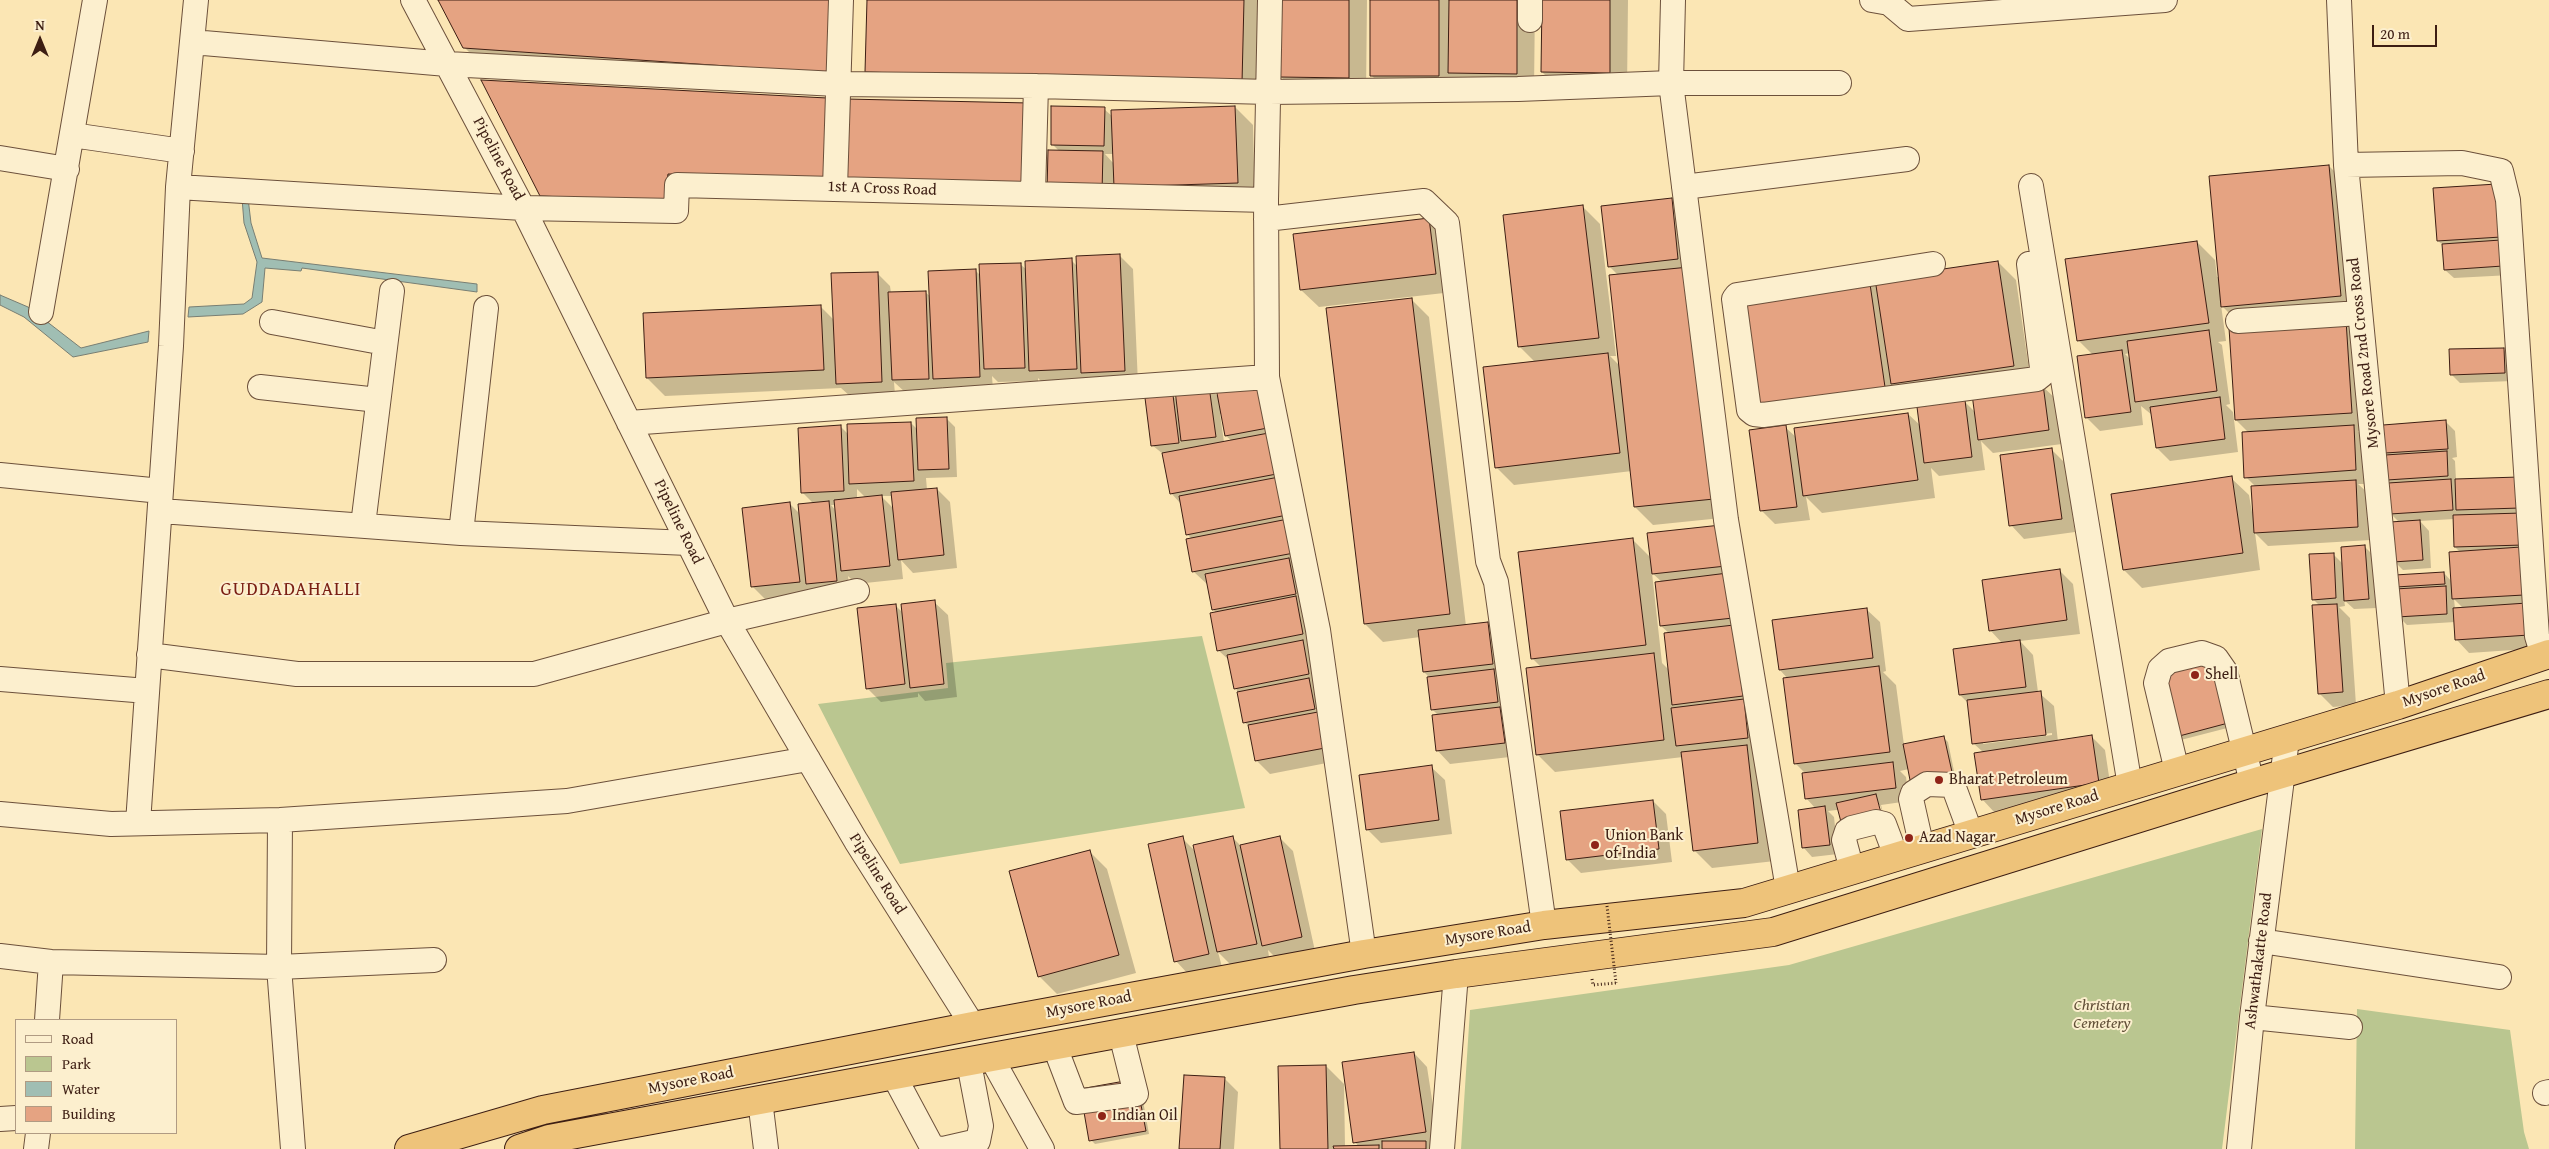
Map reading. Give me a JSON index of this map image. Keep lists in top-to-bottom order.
{
  "streets": {
    "highway": ["Mysore Road"],
    "street": [
      "Pipeline Road",
      "1st A Cross Road",
      "Mysore Road 2nd Cross Road",
      "Ashwathakatte Road"
    ]
  },
  "crossings": [
    ["Pipeline Road", "1st A Cross Road"],
    ["Pipeline Road", "Mysore Road"],
    ["1st A Cross Road", "Mysore Road"],
    ["Mysore Road 2nd Cross Road", "Mysore Road"],
    ["Mysore Road", "Ashwathakatte Road"]
  ],
  "districts": ["GUDDADAHALLI"],
  "parks": ["Christian Cemetery"],
  "places": [
    "Shell",
    "Bharat Petroleum",
    "Azad Nagar",
    "Union Bank of India",
    "Indian Oil"
  ],
  "legend": [
    "Road",
    "Park",
    "Water",
    "Building"
  ],
  "scale_bar": "20 m",
  "north": "top"
}
